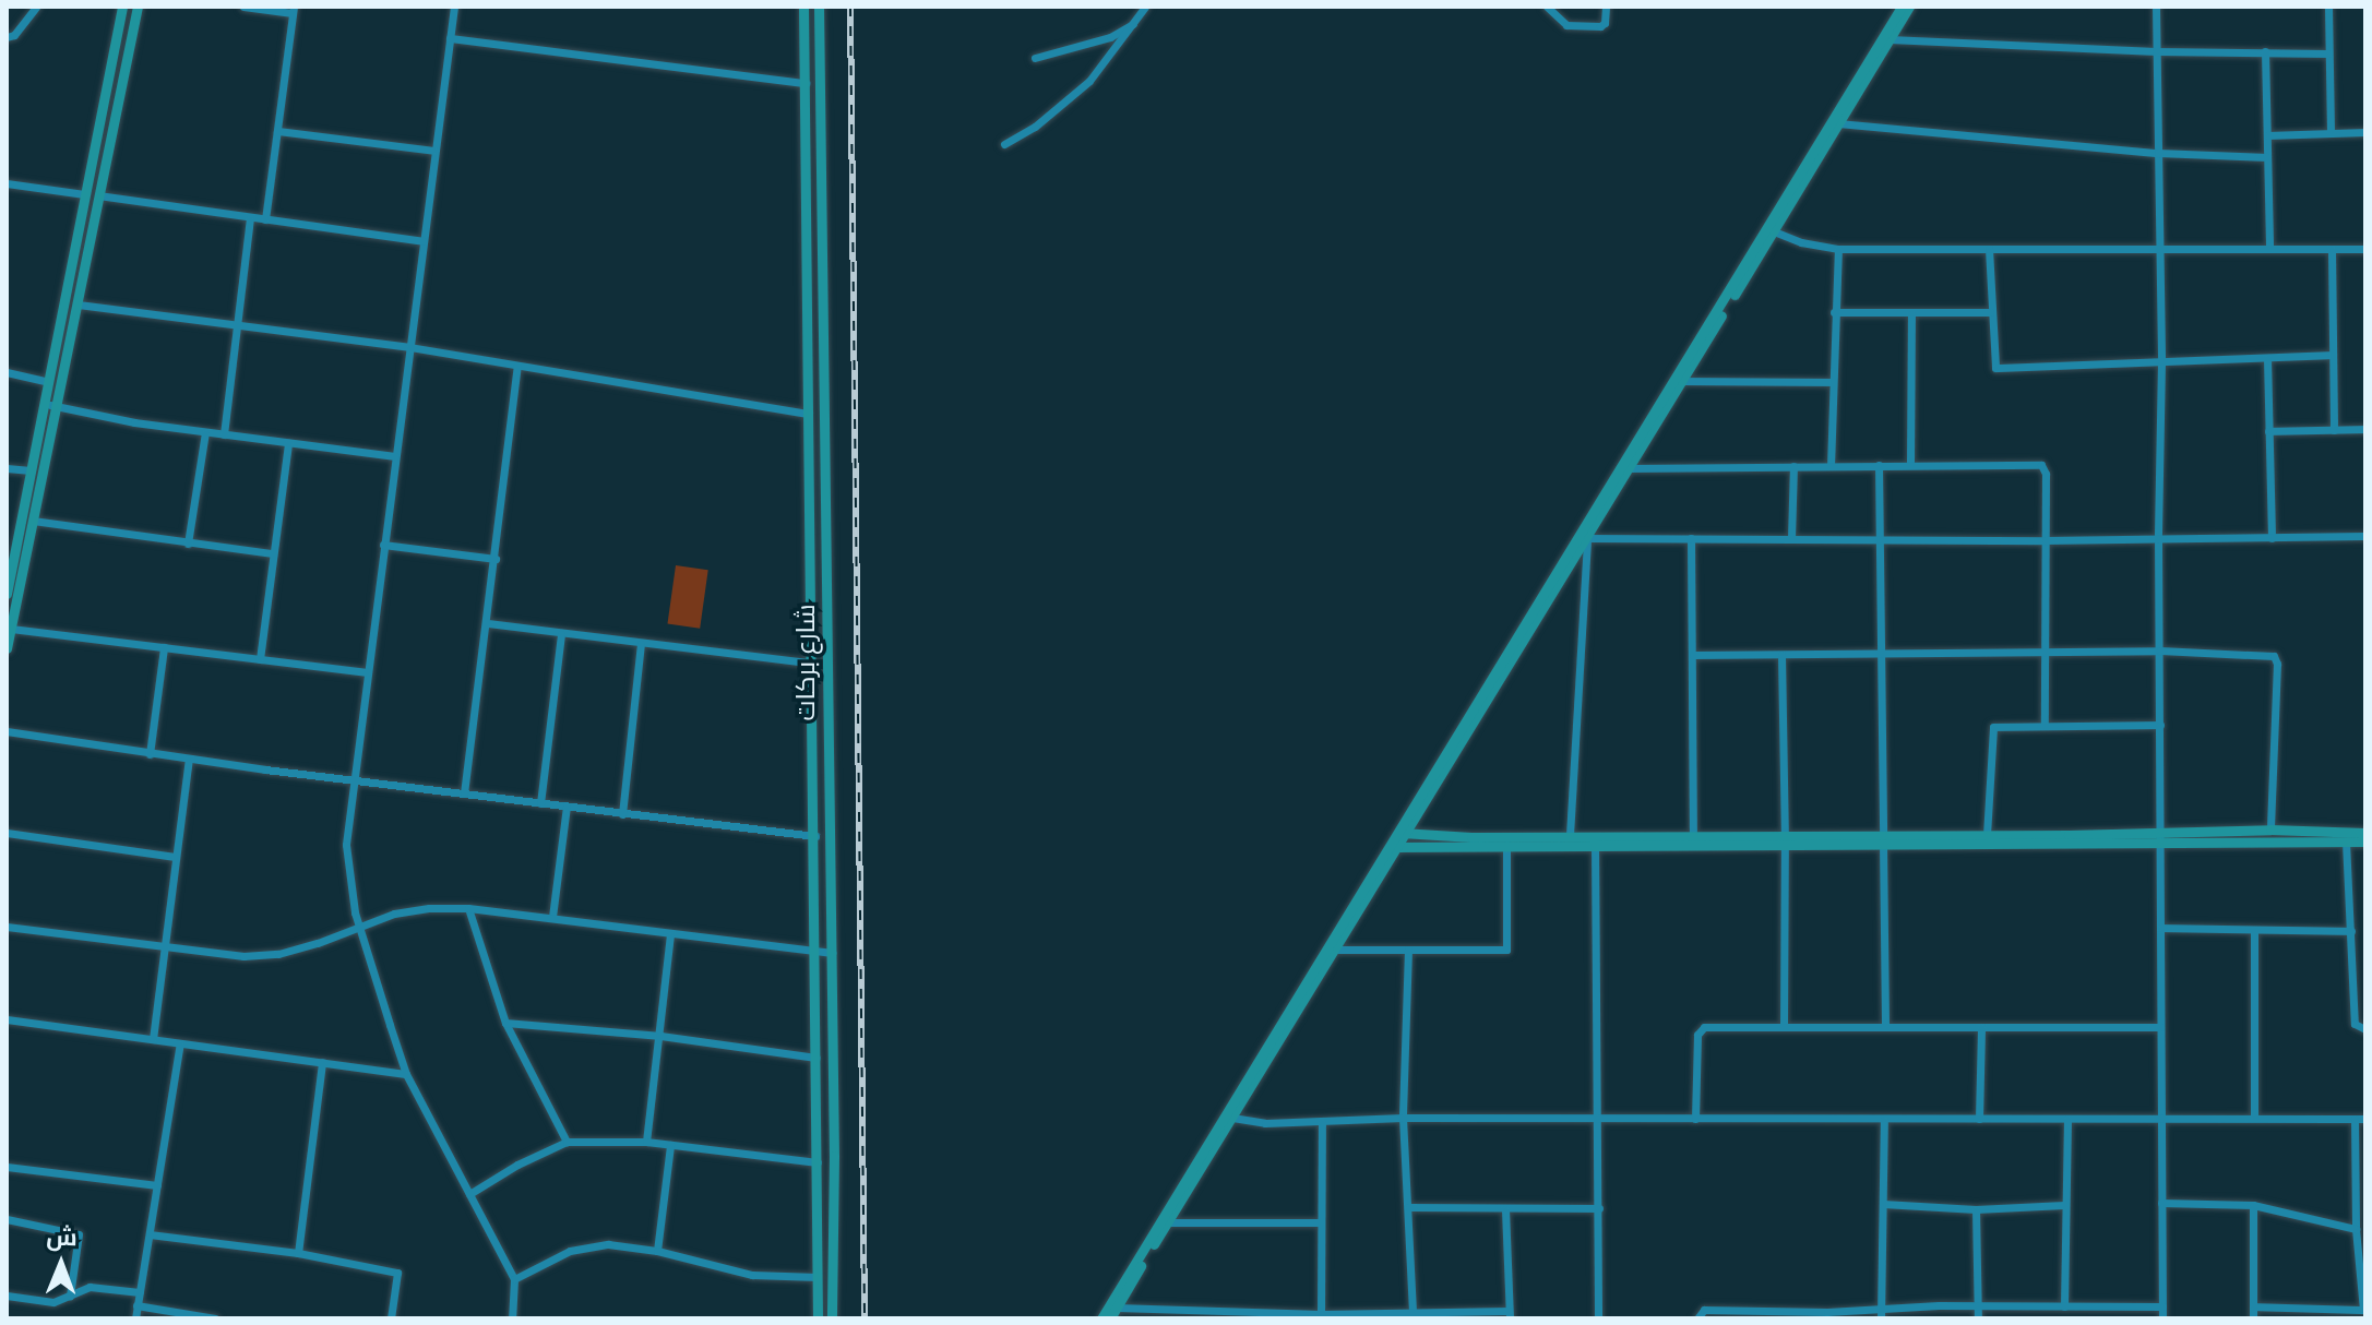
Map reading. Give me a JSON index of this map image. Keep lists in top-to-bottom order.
{
  "streets": {
    "street": ["شارع بركات"]
  },
  "north": "top"
}
